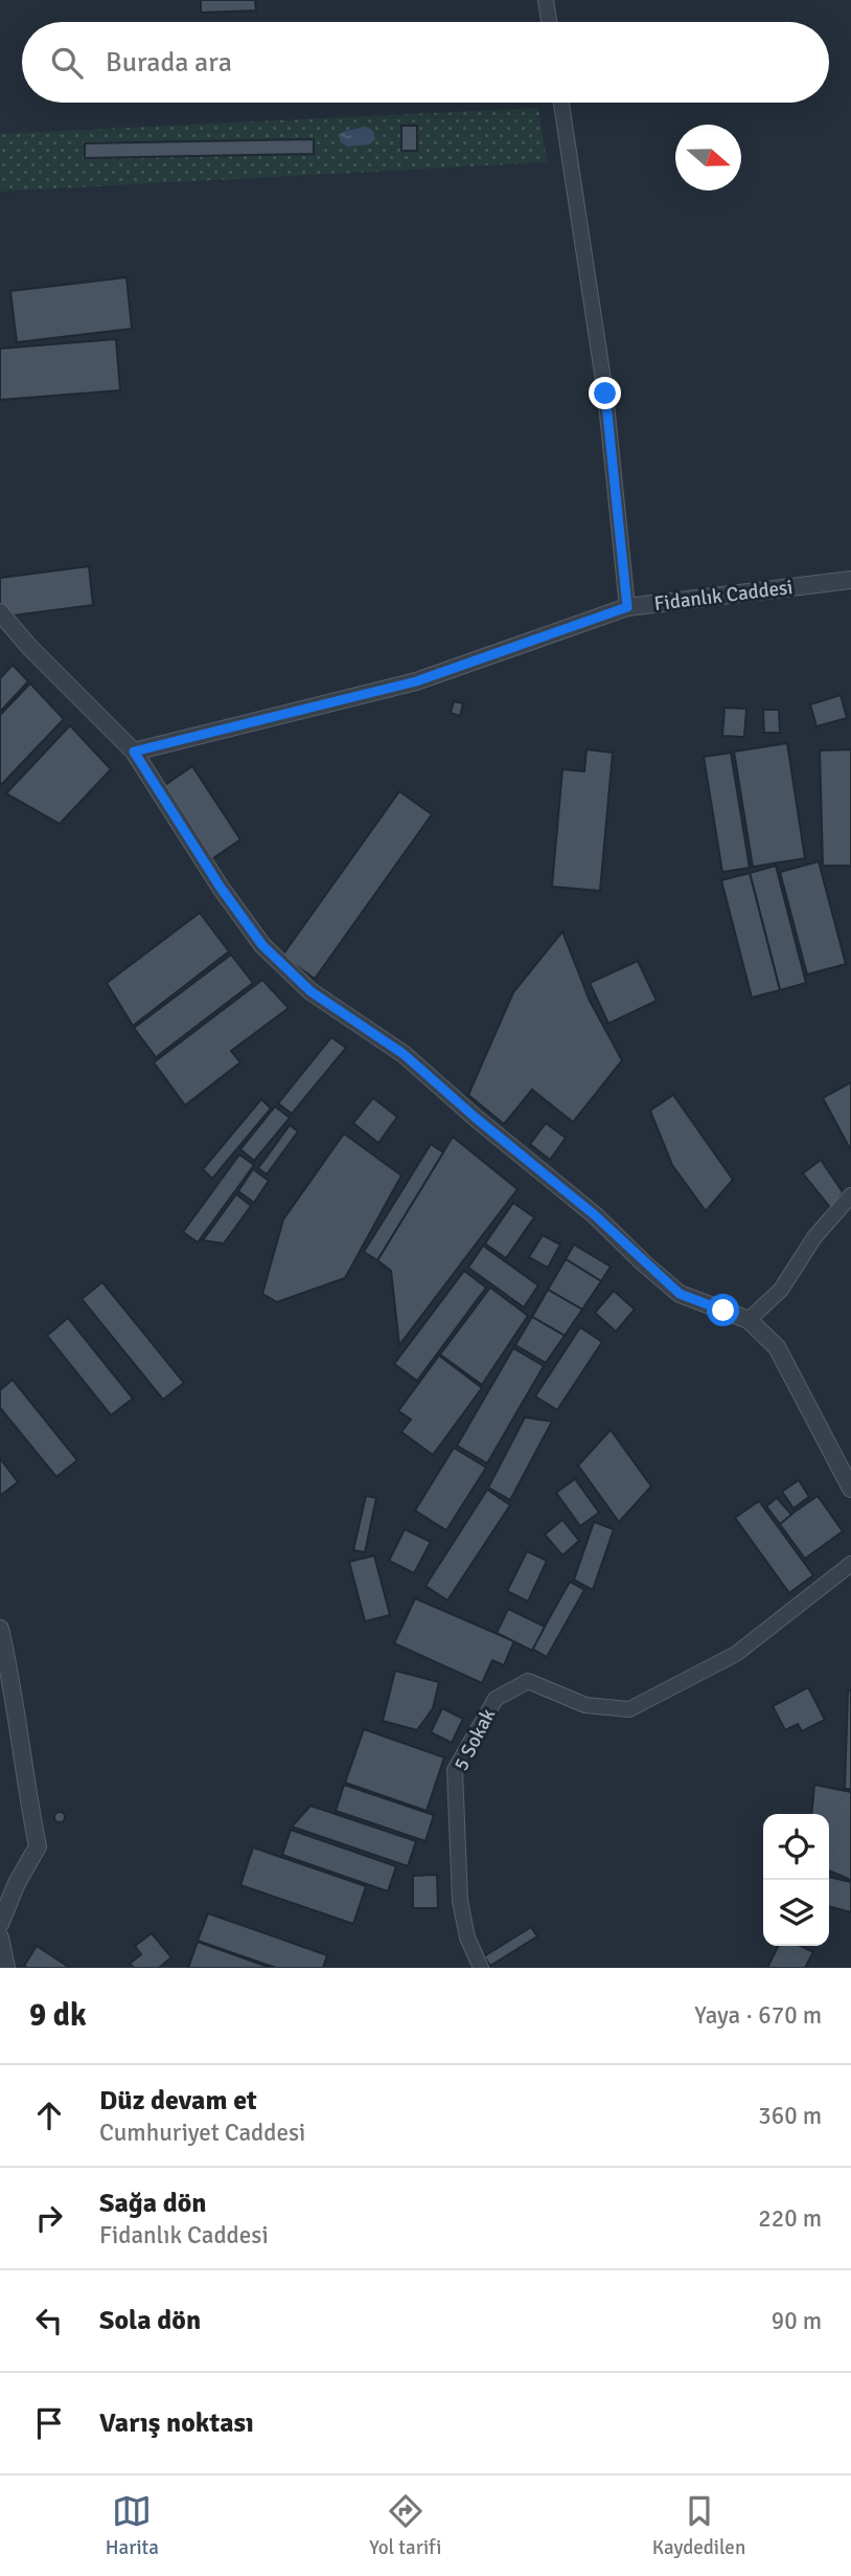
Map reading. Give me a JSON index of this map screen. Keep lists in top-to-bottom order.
{
  "streets": {
    "street": ["Fidanlık Caddesi", "5 Sokak"]
  },
  "north": "right",
  "page": {
    "search": "Burada ara",
    "heading": ["9 dk", "Yaya · 670 m"],
    "list": [
      ["Düz devam et", "Cumhuriyet Caddesi", "360 m"],
      ["Sağa dön", "Fidanlık Caddesi", "220 m"],
      ["Sola dön", "90 m"],
      "Varış noktası"
    ],
    "nav": ["Harita", "Yol tarifi", "Kaydedilen"]
  }
}
